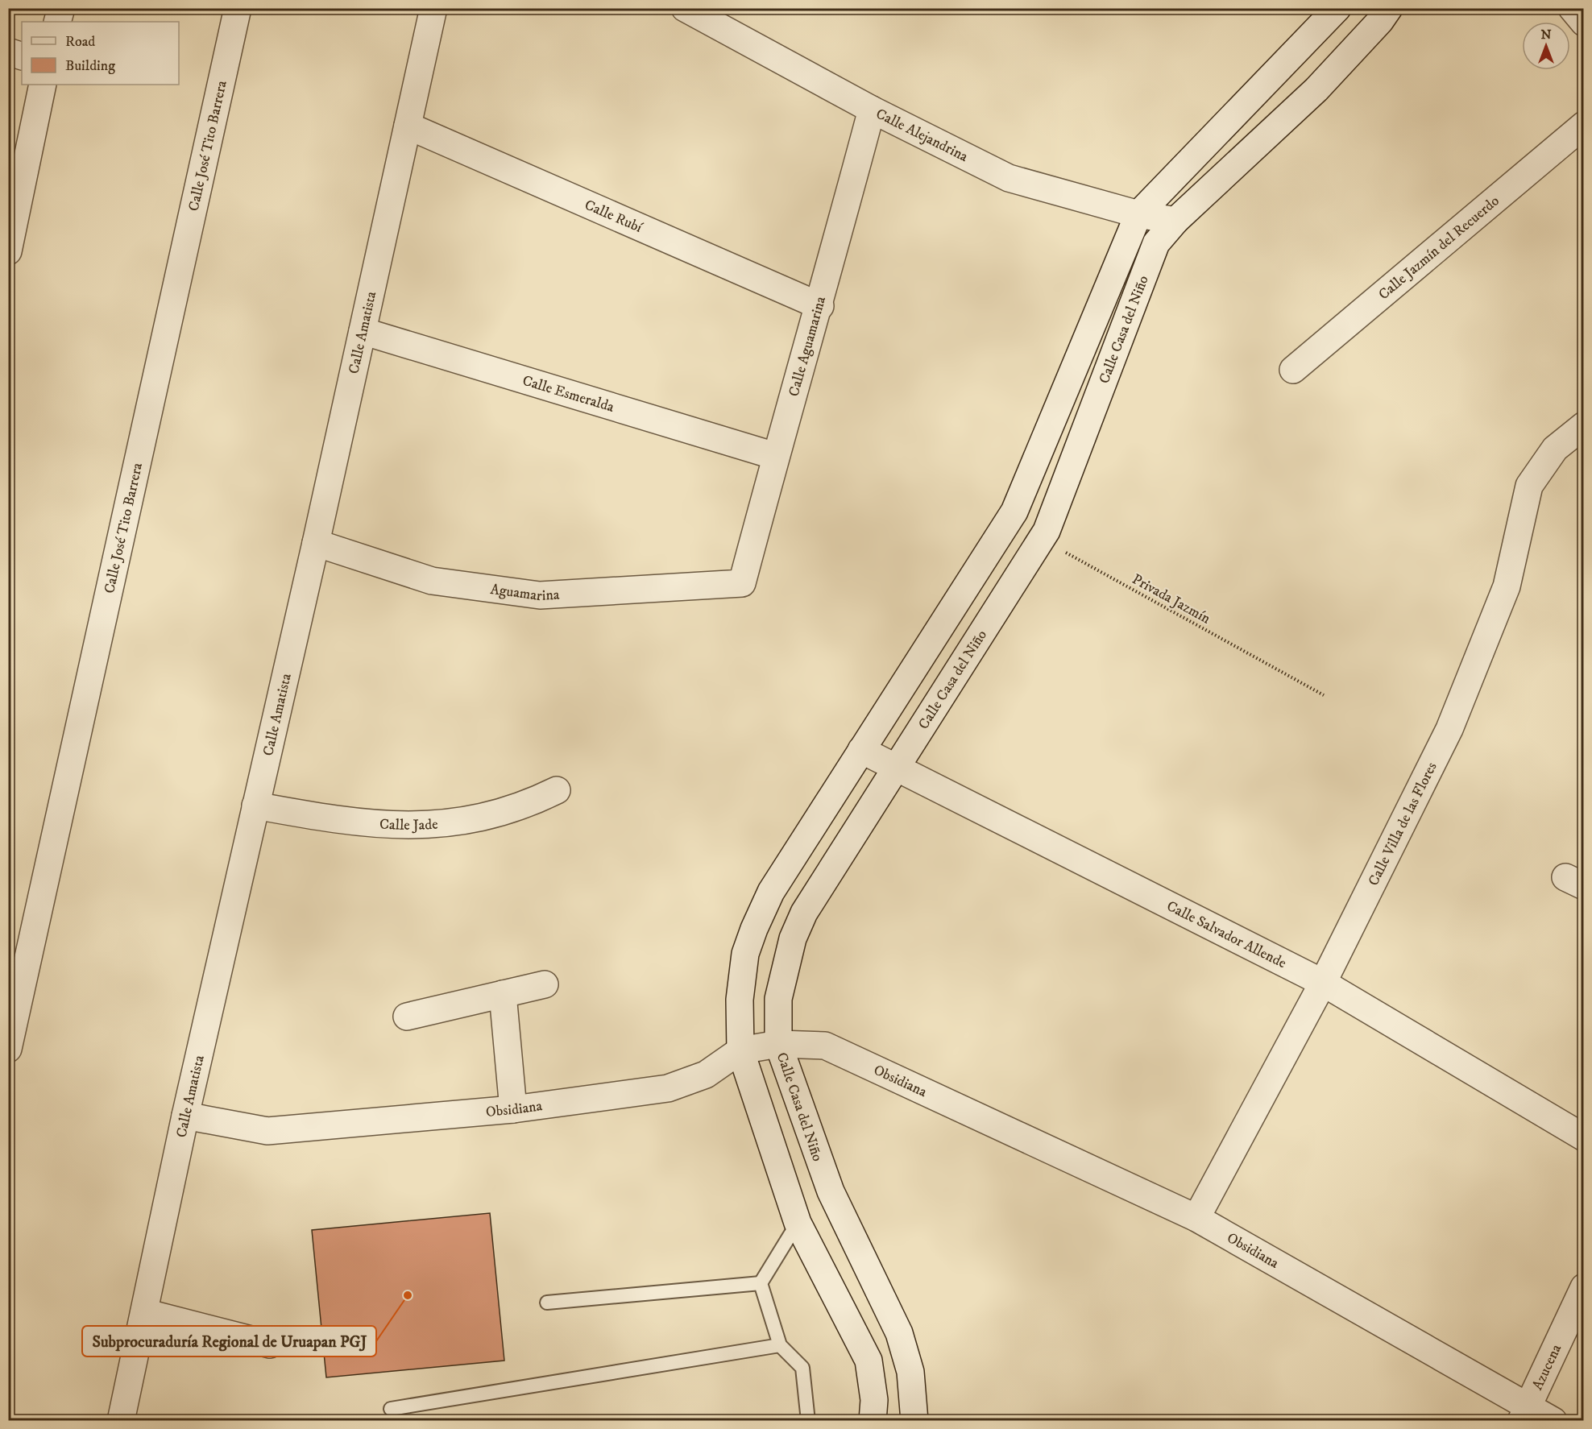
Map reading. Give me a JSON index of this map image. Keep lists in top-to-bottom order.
{
  "streets": {
    "street": [
      "Calle Alejandrina",
      "Calle José Tito Barrera",
      "Calle Rubí",
      "Calle Jazmín del Recuerdo",
      "Calle Casa del Niño",
      "Calle Amatista",
      "Calle Aguamarina",
      "Calle Esmeralda",
      "Aguamarina",
      "Calle Jade",
      "Calle Villa de las Flores",
      "Calle Salvador Allende",
      "Obsidiana",
      "Azucena"
    ],
    "path": ["Privada Jazmín"]
  },
  "crossings": [
    ["Calle Alejandrina", "Calle Casa del Niño"],
    ["Calle Alejandrina", "Calle Aguamarina"],
    ["Calle Rubí", "Calle Amatista"],
    ["Calle Rubí", "Calle Aguamarina"],
    ["Calle Casa del Niño", "Privada Jazmín"],
    ["Calle Casa del Niño", "Calle Salvador Allende"],
    ["Calle Casa del Niño", "Obsidiana"],
    ["Calle Amatista", "Calle Esmeralda"],
    ["Calle Amatista", "Aguamarina"],
    ["Calle Amatista", "Calle Jade"],
    ["Calle Amatista", "Obsidiana"],
    ["Calle Aguamarina", "Calle Esmeralda"],
    ["Calle Aguamarina", "Aguamarina"],
    ["Calle Villa de las Flores", "Calle Salvador Allende"],
    ["Calle Villa de las Flores", "Obsidiana"],
    ["Obsidiana", "Azucena"]
  ],
  "places": ["Subprocuraduría Regional de Uruapan PGJ"],
  "legend": ["Road", "Building"],
  "north": "top"
}
